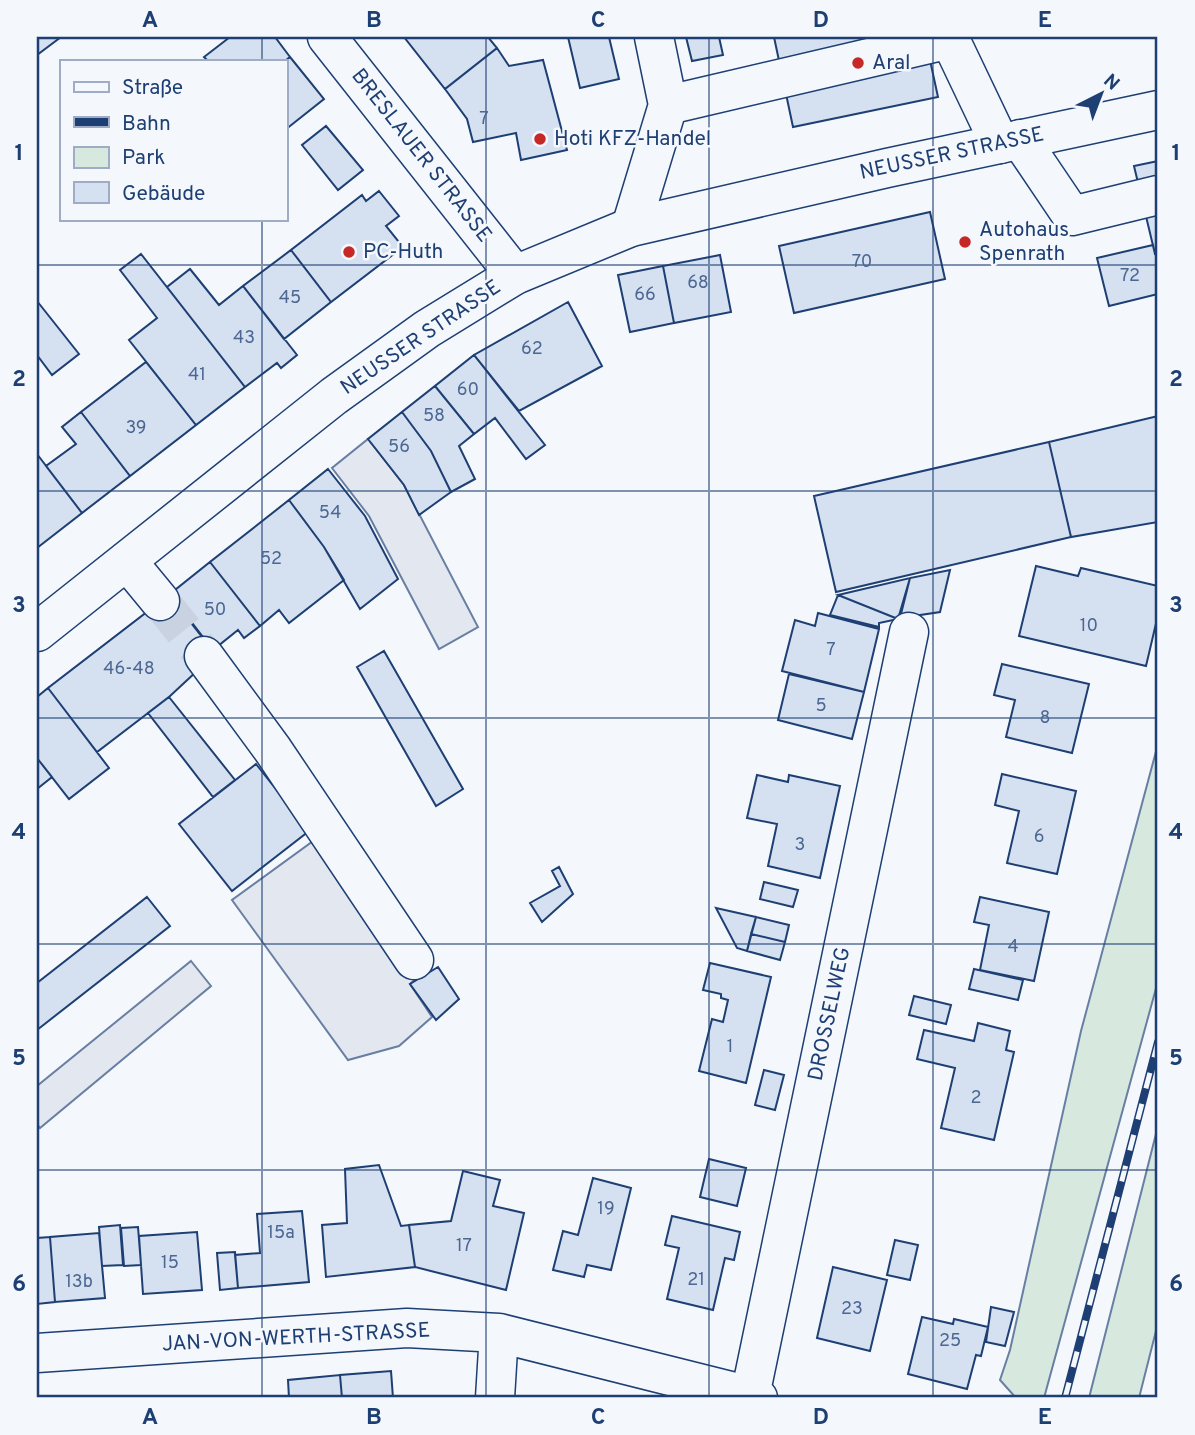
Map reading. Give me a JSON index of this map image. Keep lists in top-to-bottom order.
{
  "streets": {
    "street": [
      "NEUSSER STRASSE",
      "BRESLAUER STRASSE",
      "DROSSELWEG",
      "JAN-VON-WERTH-STRASSE"
    ]
  },
  "crossings": [
    ["NEUSSER STRASSE", "BRESLAUER STRASSE"],
    ["DROSSELWEG", "JAN-VON-WERTH-STRASSE"]
  ],
  "places": [
    "Aral",
    "Hoti KFZ-Handel",
    "Autohaus Spenrath",
    "PC-Huth"
  ],
  "house_numbers": [
    "7",
    "70",
    "72",
    "68",
    "66",
    "45",
    "43",
    "62",
    "41",
    "60",
    "58",
    "39",
    "56",
    "54",
    "52",
    "50",
    "10",
    "7",
    "46-48",
    "5",
    "8",
    "6",
    "3",
    "4",
    "1",
    "2",
    "19",
    "15a",
    "17",
    "15",
    "21",
    "13b",
    "23",
    "25"
  ],
  "legend": [
    "Straße",
    "Bahn",
    "Park",
    "Gebäude"
  ],
  "north": "top right",
  "grid": {
    "columns": [
      "A",
      "B",
      "C",
      "D",
      "E"
    ],
    "rows": [
      "1",
      "2",
      "3",
      "4",
      "5",
      "6"
    ]
  }
}
